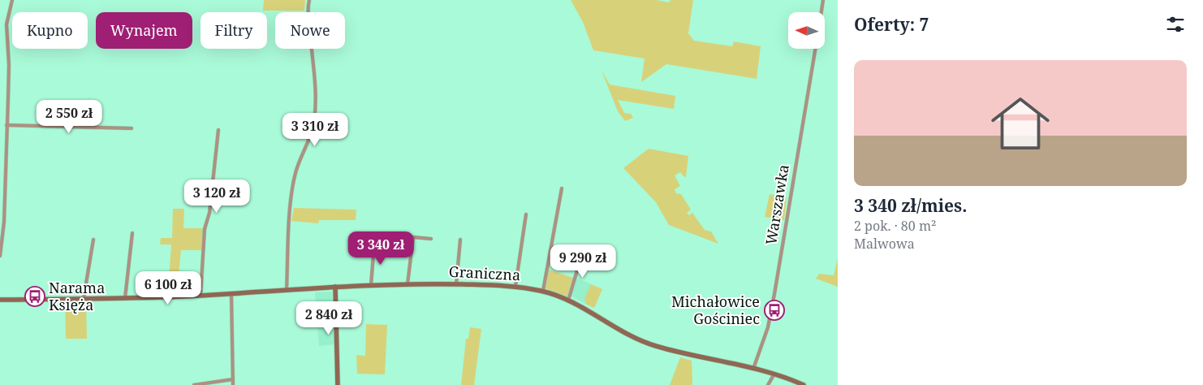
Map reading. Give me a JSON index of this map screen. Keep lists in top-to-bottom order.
{
  "streets": {
    "street": ["Warszawka", "Graniczna"]
  },
  "crossings": [
    ["Warszawka", "Graniczna"]
  ],
  "places": {
    "bus stop": ["Narama Księża", "Michałowice Gościniec"]
  },
  "north": "left",
  "page": {
    "heading": "Oferty: 7",
    "chip": [
      "Kupno",
      "Wynajem",
      "Filtry",
      "Nowe"
    ],
    "list": [
      {
        "name": "3 340 zł/mies.",
        "note": "2 pok. · 80 m² · Malwowa"
      }
    ],
    "price": [
      "2 550 zł",
      "3 310 zł",
      "3 120 zł",
      "3 340 zł",
      "9 290 zł",
      "6 100 zł",
      "2 840 zł"
    ]
  }
}
